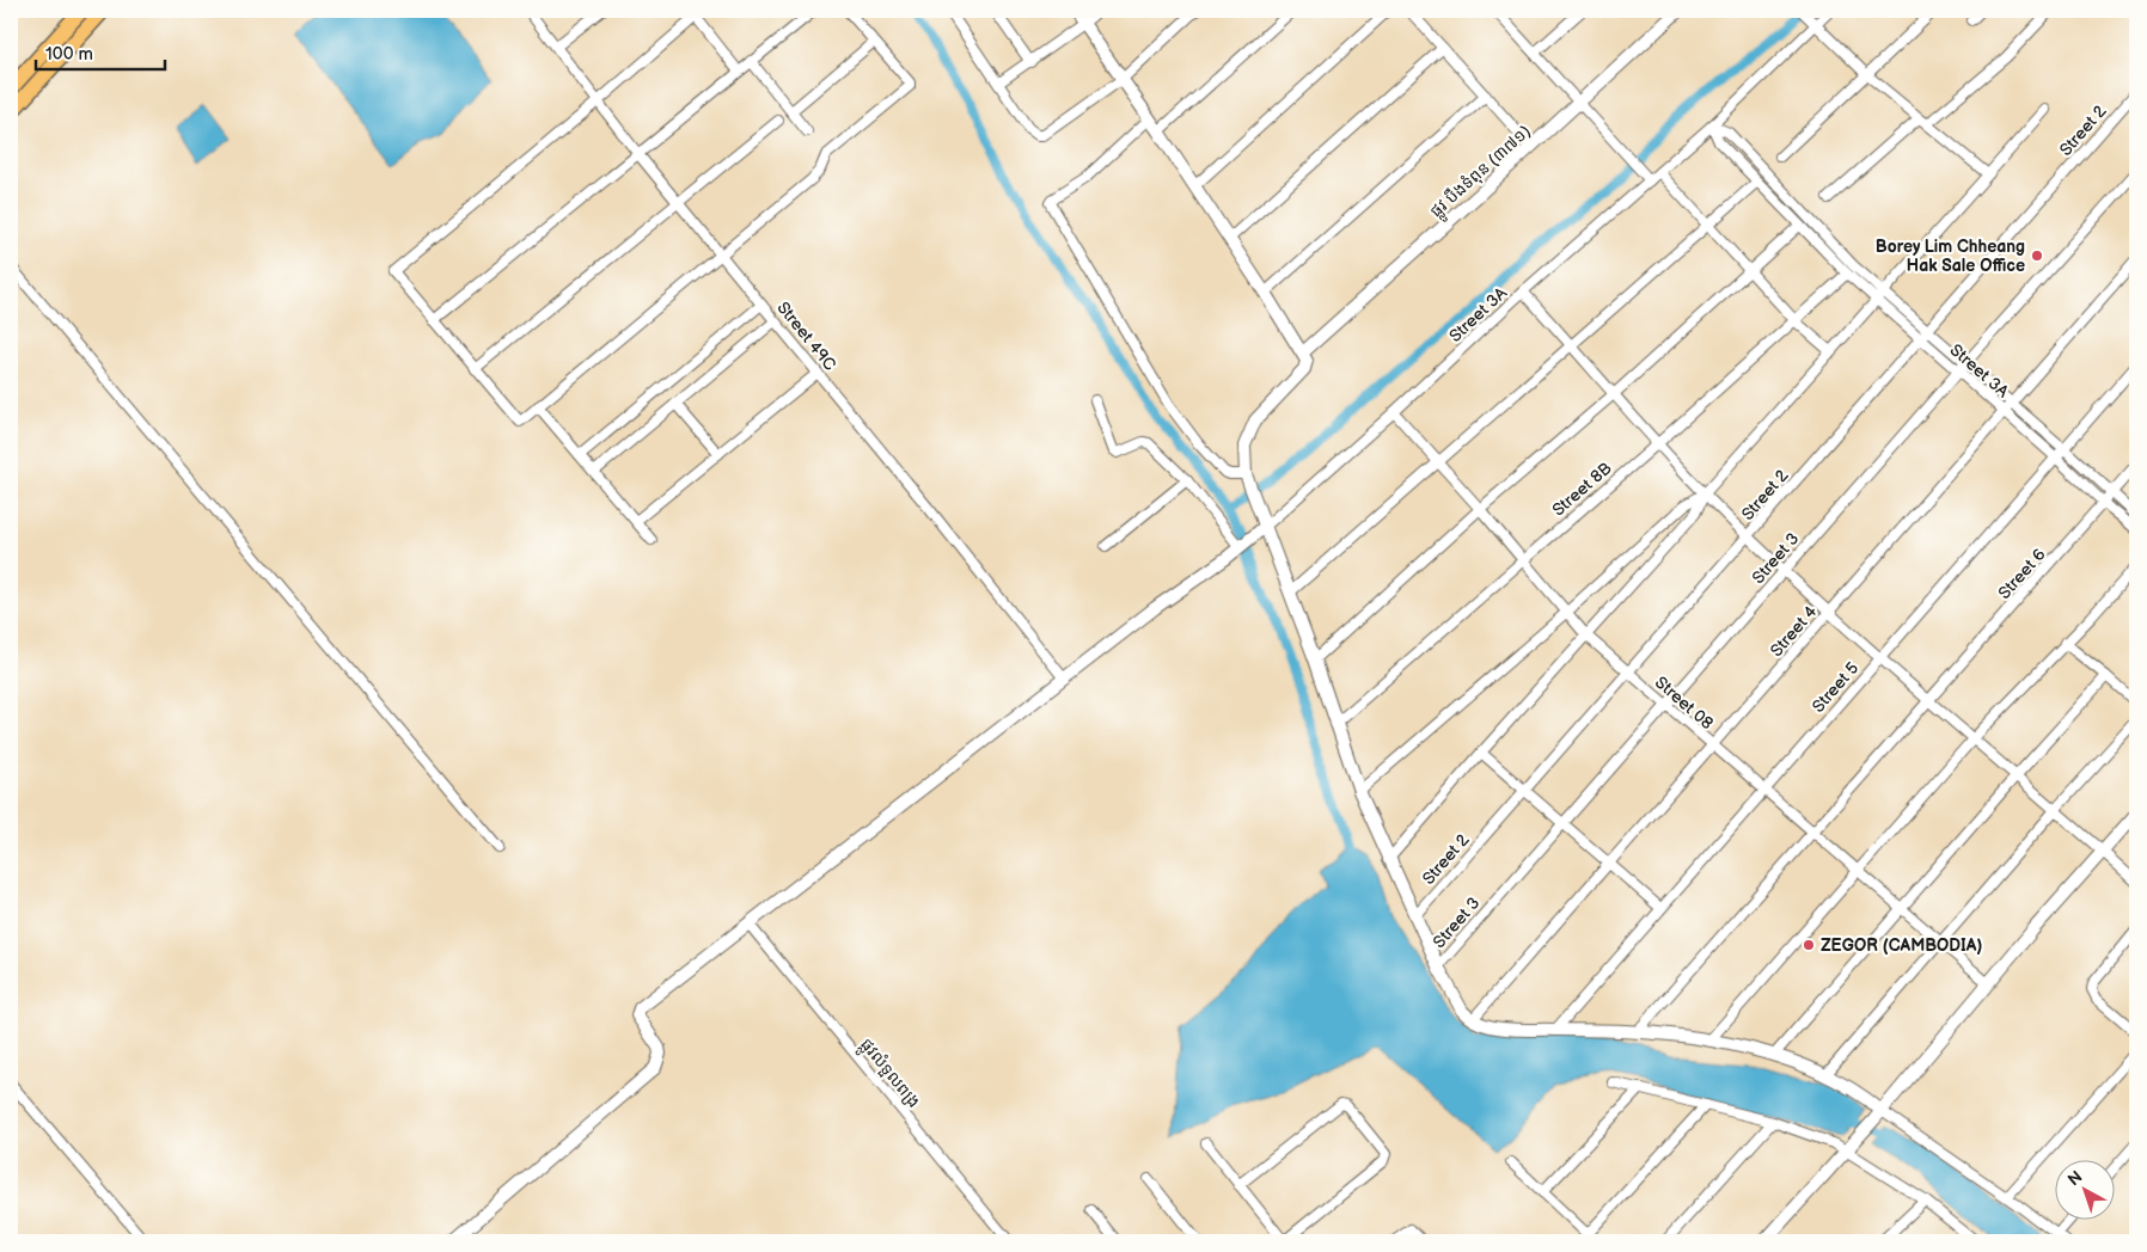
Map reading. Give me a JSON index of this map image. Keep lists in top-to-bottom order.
{
  "streets": {
    "street": [
      "Street 2",
      "ផ្លូវ បឹងទំពុន (៣៧១)",
      "Street 3A",
      "Street 49C",
      "Street 8B",
      "Street 3",
      "Street 6",
      "Street 4",
      "Street 5",
      "Street 08",
      "ផ្លូវលំទួលពង្រ"
    ]
  },
  "crossings": [
    ["Street 2", "Street 3A"],
    ["Street 2", "Street 08"],
    ["Street 3A", "Street 8B"],
    ["Street 3A", "Street 3"],
    ["Street 3A", "Street 6"],
    ["Street 3A", "Street 4"],
    ["Street 3A", "Street 5"],
    ["Street 3A", "Street 08"],
    ["Street 8B", "Street 08"],
    ["Street 3", "Street 08"],
    ["Street 6", "Street 08"],
    ["Street 4", "Street 08"],
    ["Street 5", "Street 08"]
  ],
  "places": ["Borey Lim Chheang Hak Sale Office", "ZEGOR (CAMBODIA)"],
  "scale_bar": "100 m",
  "north": "top left"
}
